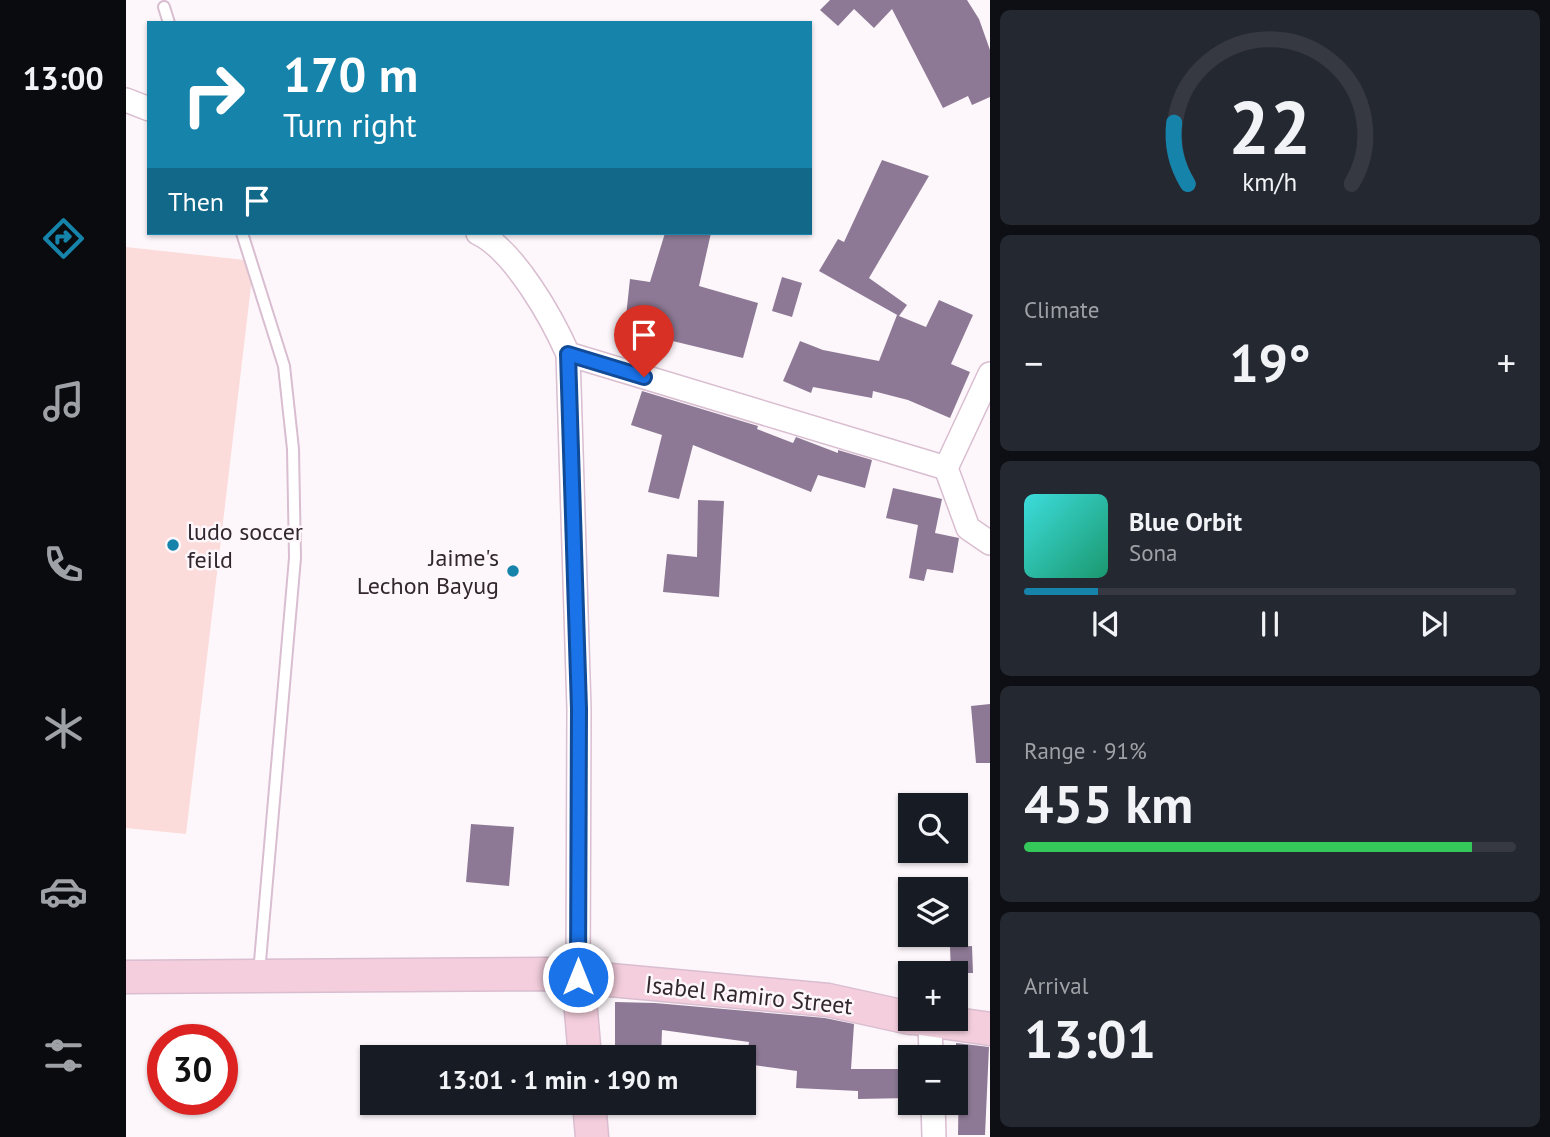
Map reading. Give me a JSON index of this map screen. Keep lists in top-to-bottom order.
{
  "streets": {
    "street": ["Isabel Ramiro Street"]
  },
  "places": ["ludo soccer feild", "Jaime's Lechon Bayug"],
  "page": {
    "tabs": "13:00",
    "turn": ["170 m", "Turn right"],
    "then": "Then",
    "tile": [
      "Climate",
      ["Range · 91%", "455 km"],
      ["Arrival", "13:01"]
    ],
    "heat": ["−", "19°", "+"],
    "song": ["Blue Orbit", "Sona"],
    "map_buttons": ["+", "−"],
    "limit": "30",
    "trip": "13:01 · 1 min · 190 m",
    "gauge": ["22", "km/h"]
  }
}
